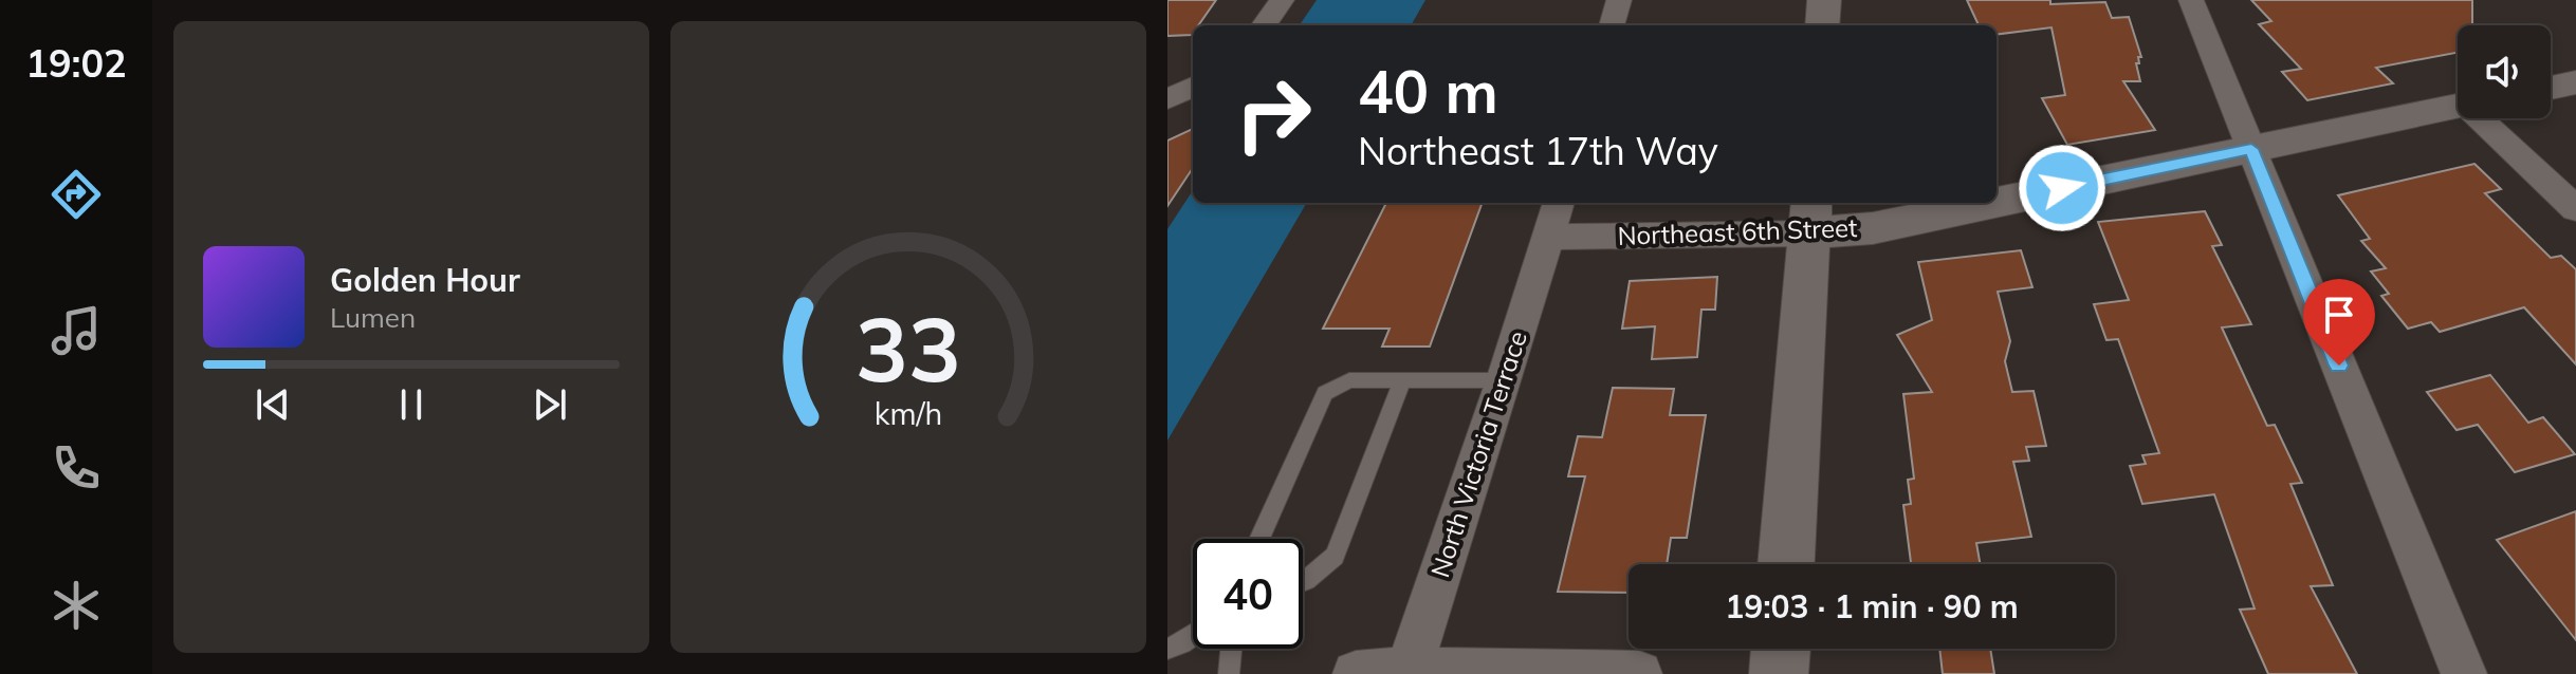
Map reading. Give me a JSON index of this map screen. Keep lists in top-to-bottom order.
{
  "streets": {
    "street": ["Northeast 6th Street", "North Victoria Terrace"]
  },
  "crossings": [
    ["Northeast 6th Street", "North Victoria Terrace"]
  ],
  "page": {
    "tabs": "19:02",
    "turn": ["40 m", "Northeast 17th Way"],
    "song": ["Golden Hour", "Lumen"],
    "limit": "40",
    "trip": "19:03 · 1 min · 90 m",
    "gauge": ["33", "km/h"]
  }
}
